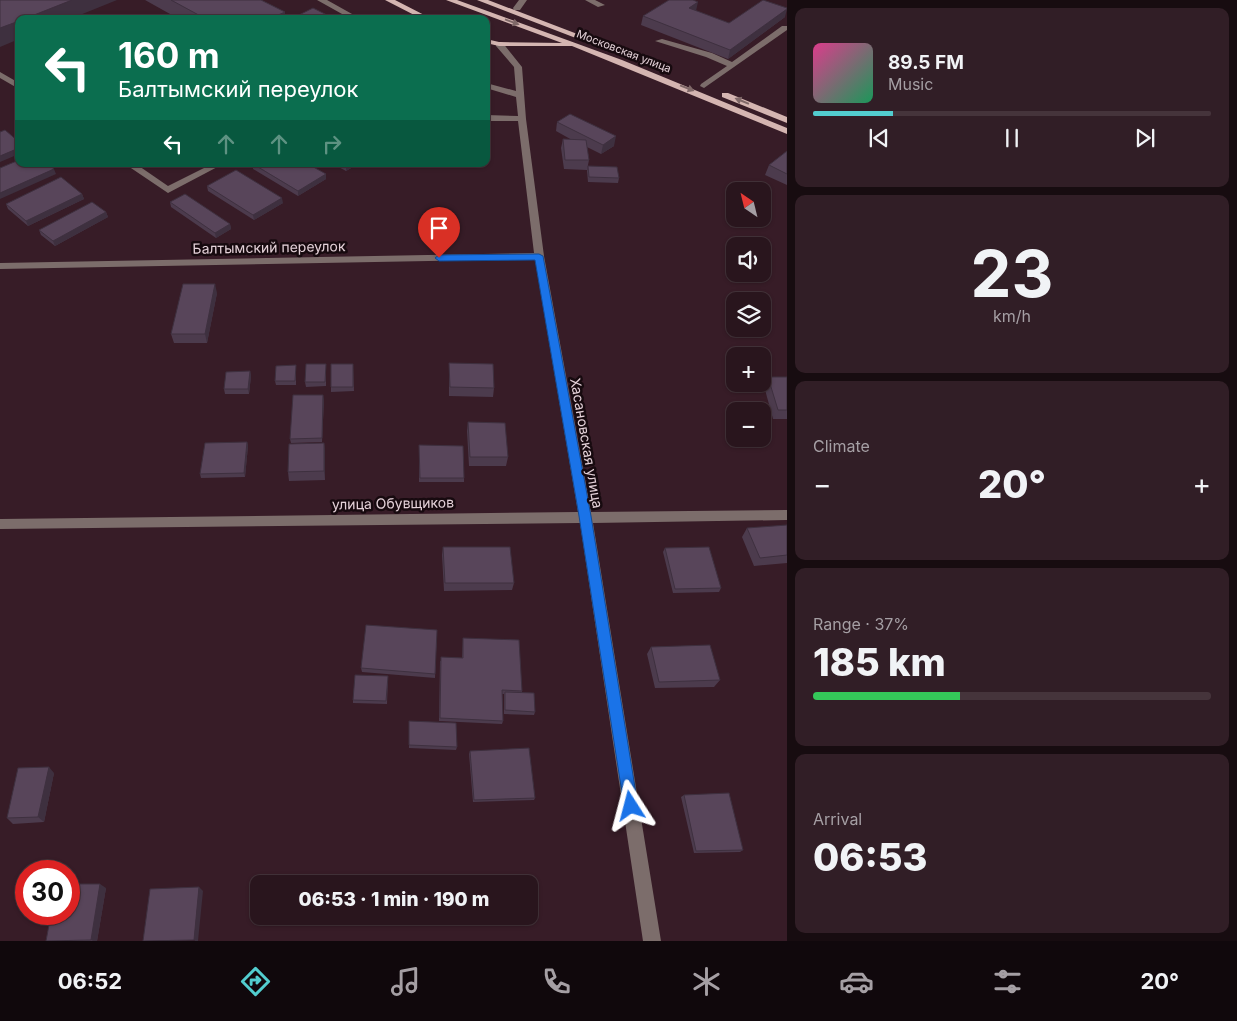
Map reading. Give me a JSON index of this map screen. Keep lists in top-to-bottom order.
{
  "streets": {
    "main road": ["Московская улица"],
    "street": ["Балтымский переулок", "Хасановская улица", "улица Обувщиков"]
  },
  "crossings": [
    ["Балтымский переулок", "Хасановская улица"],
    ["Хасановская улица", "улица Обувщиков"]
  ],
  "north": "top left",
  "page": {
    "turn": ["160 m", "Балтымский переулок"],
    "song": ["89.5 FM", "Music"],
    "map_buttons": ["+", "−"],
    "tile": [
      ["23", "km/h"],
      "Climate",
      ["Range · 37%", "185 km"],
      ["Arrival", "06:53"]
    ],
    "heat": ["−", "20°", "+"],
    "limit": "30",
    "trip": "06:53 · 1 min · 190 m",
    "tabs": ["06:52", "20°"]
  }
}
